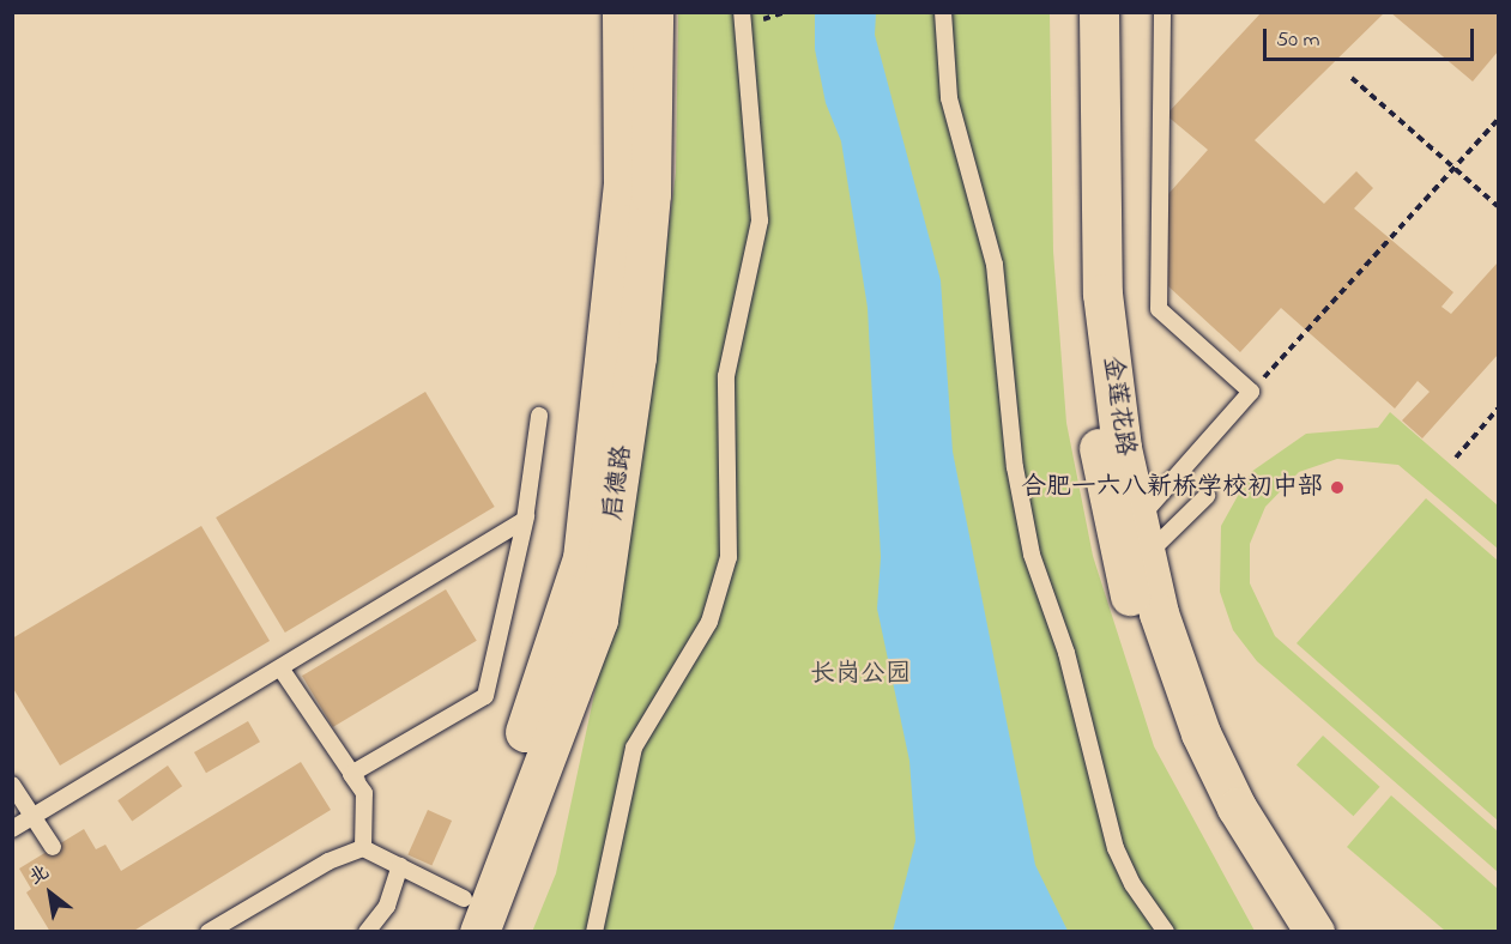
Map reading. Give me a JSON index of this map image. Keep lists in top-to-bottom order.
{
  "streets": {
    "street": ["金莲花路", "启德路"]
  },
  "parks": ["长岗公园"],
  "places": ["合肥一六八新桥学校初中部"],
  "scale_bar": "50 m",
  "north": "top left"
}
